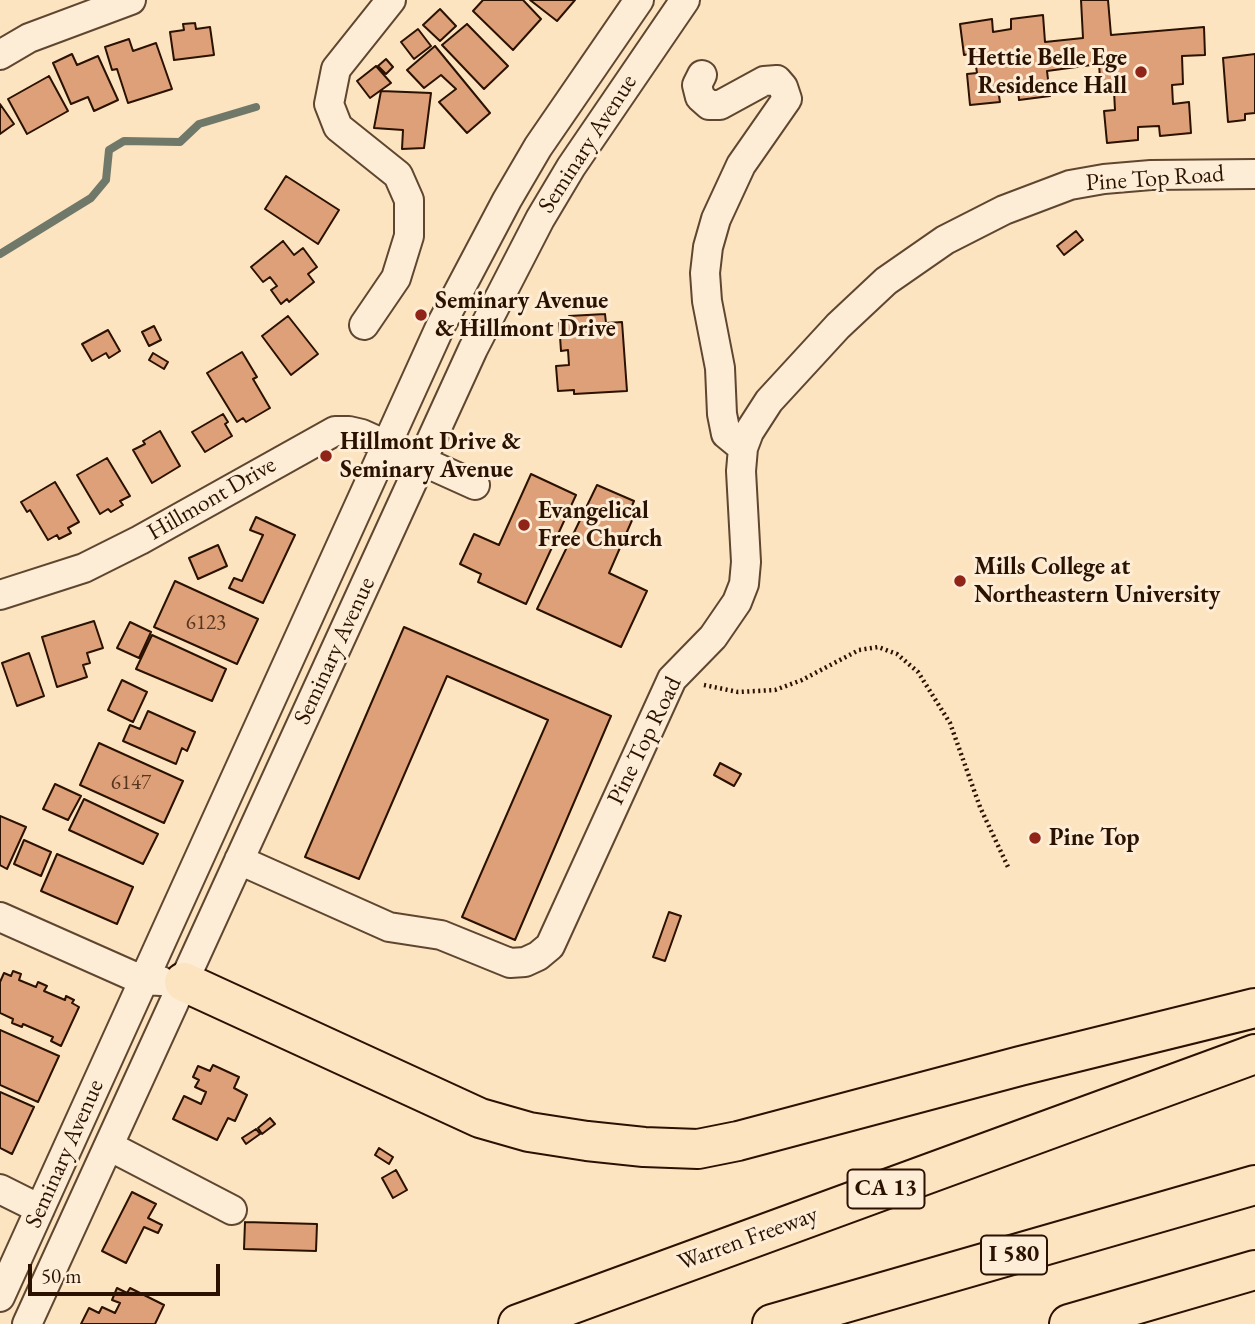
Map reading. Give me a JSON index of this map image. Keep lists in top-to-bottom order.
{
  "streets": {
    "highway": ["CA 13", "Warren Freeway", "I 580"],
    "street": ["Seminary Avenue", "Pine Top Road", "Hillmont Drive"]
  },
  "crossings": [
    ["Seminary Avenue", "Pine Top Road"],
    ["Seminary Avenue", "Hillmont Drive"]
  ],
  "places": [
    "Hettie Belle Ege Residence Hall",
    "Seminary Avenue & Hillmont Drive",
    "Hillmont Drive & Seminary Avenue",
    "Evangelical Free Church",
    "Mills College at Northeastern University",
    "Pine Top"
  ],
  "house_numbers": ["6123", "6147"],
  "scale_bar": "50 m"
}
